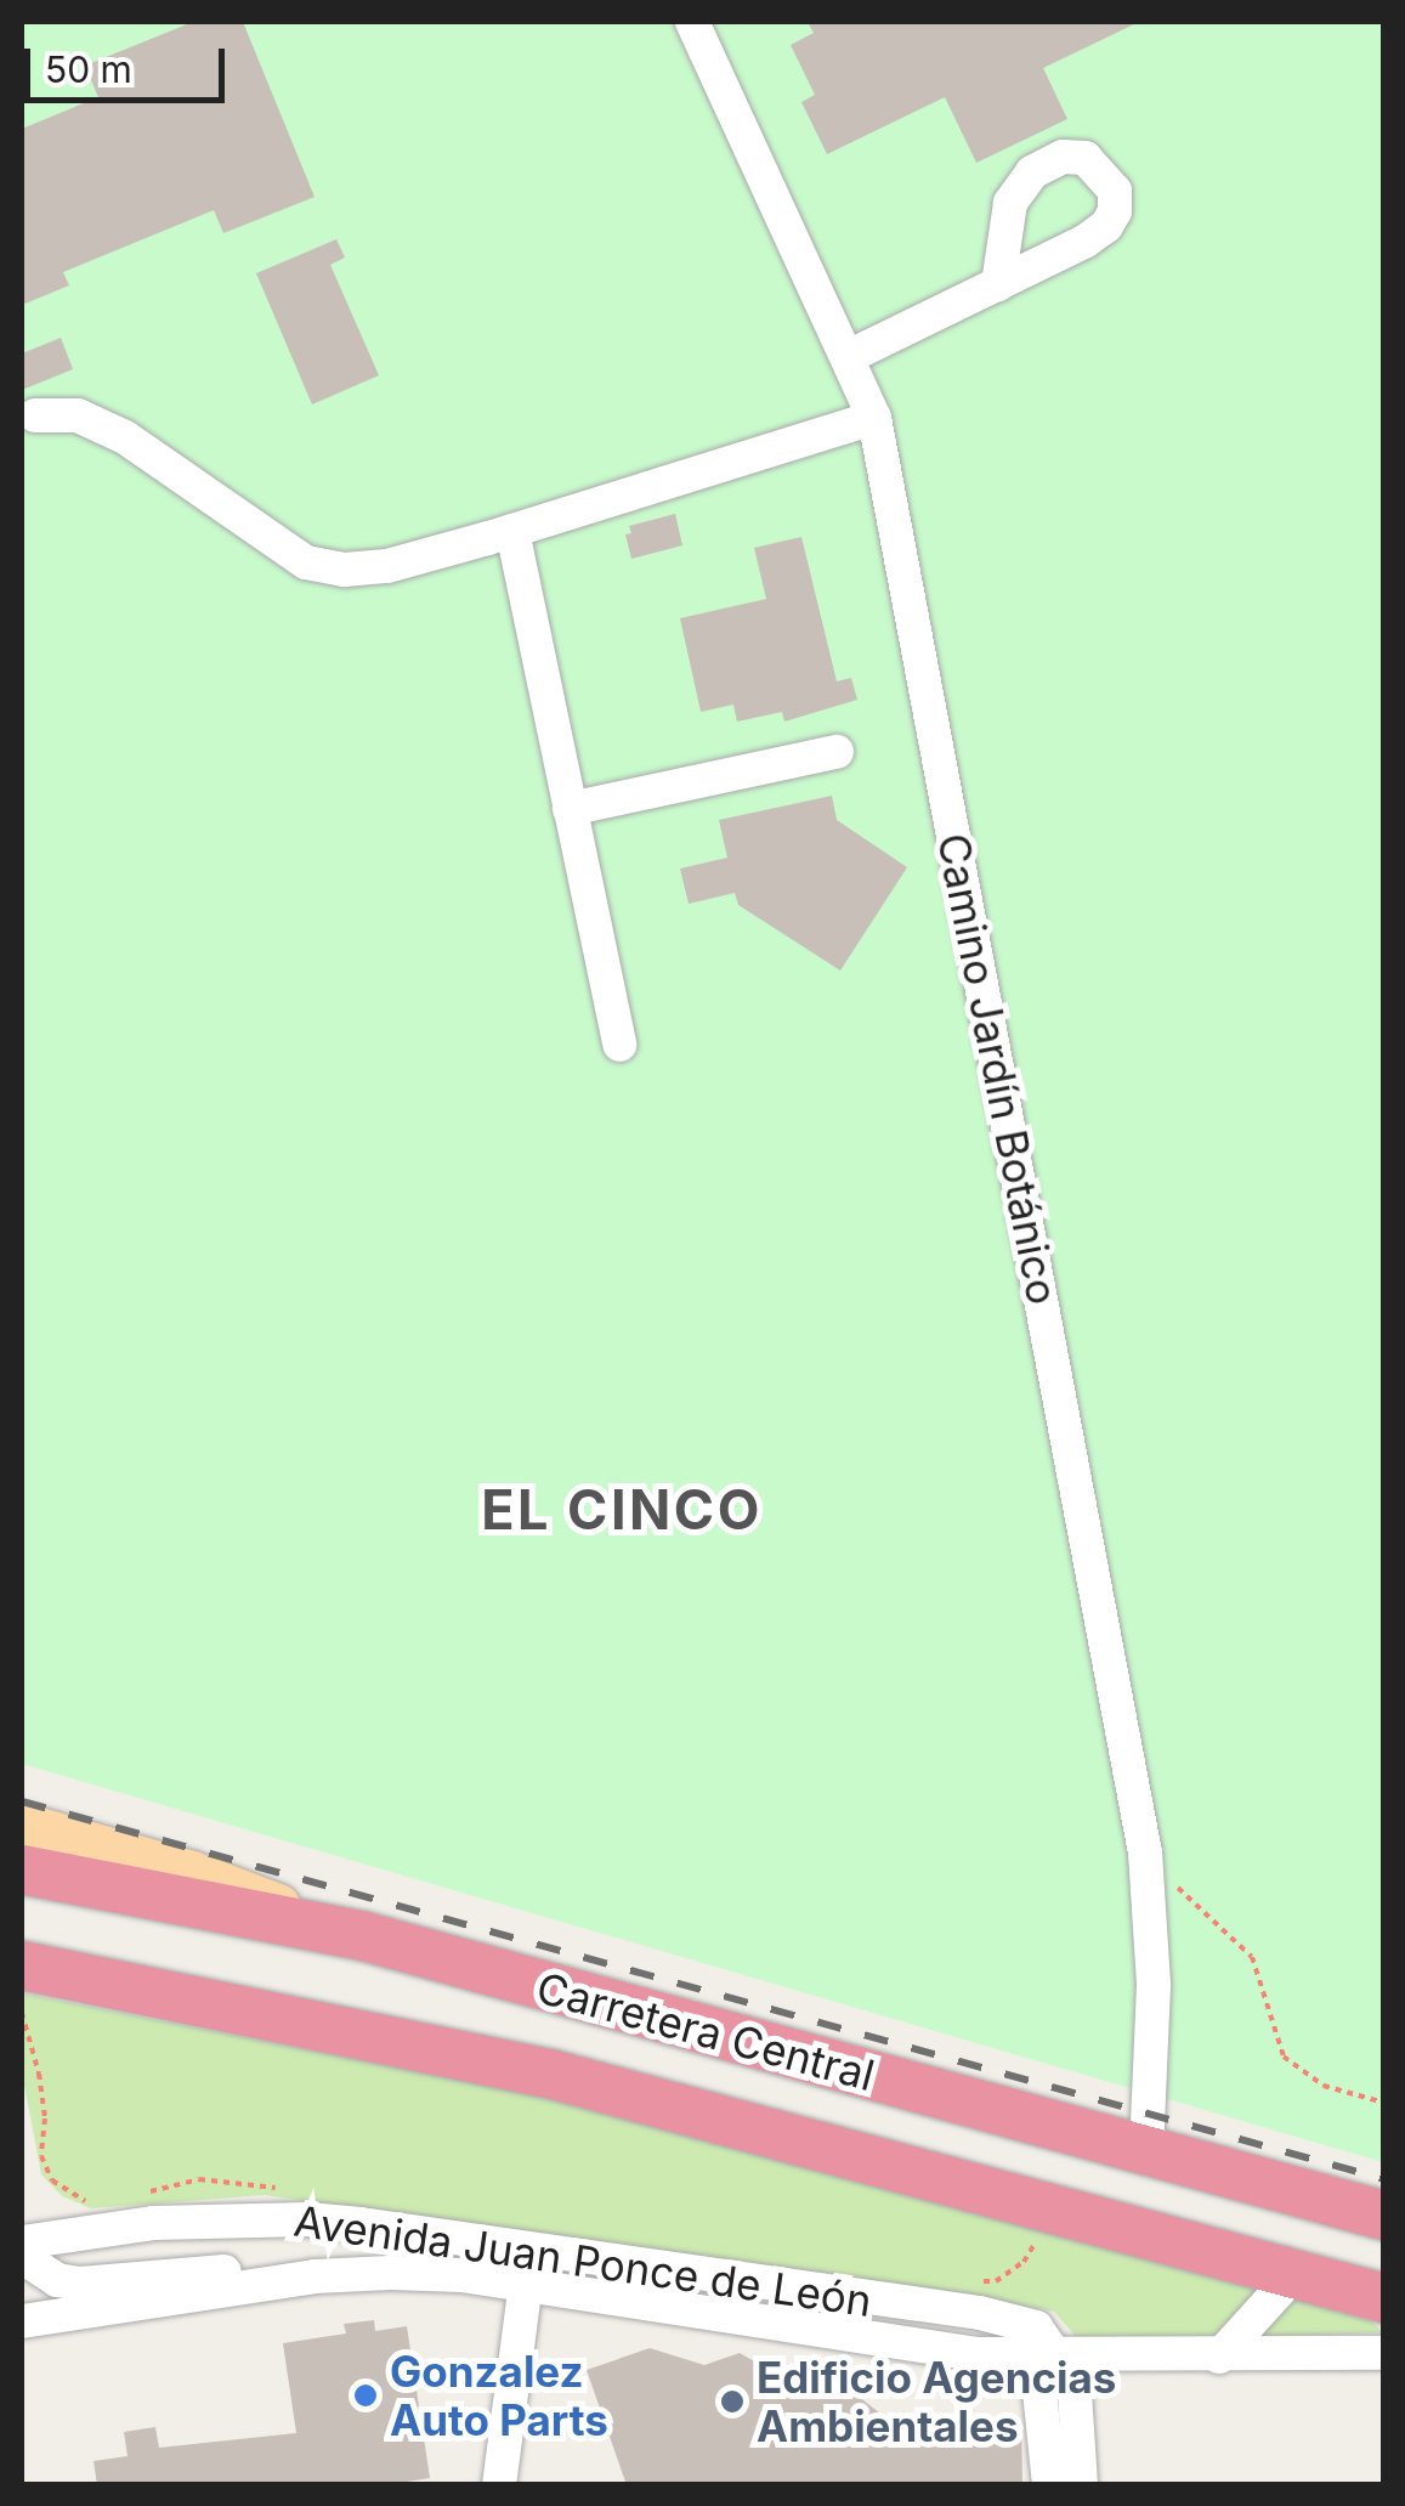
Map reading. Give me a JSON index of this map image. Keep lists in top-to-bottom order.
{
  "streets": {
    "highway": ["Carretera Central"],
    "street": ["Camino Jardín Botánico", "Avenida Juan Ponce de León"]
  },
  "crossings": [
    ["Camino Jardín Botánico", "Carretera Central"]
  ],
  "districts": ["EL CINCO"],
  "places": ["Gonzalez Auto Parts", "Edificio Agencias Ambientales"],
  "scale_bar": "50 m"
}
